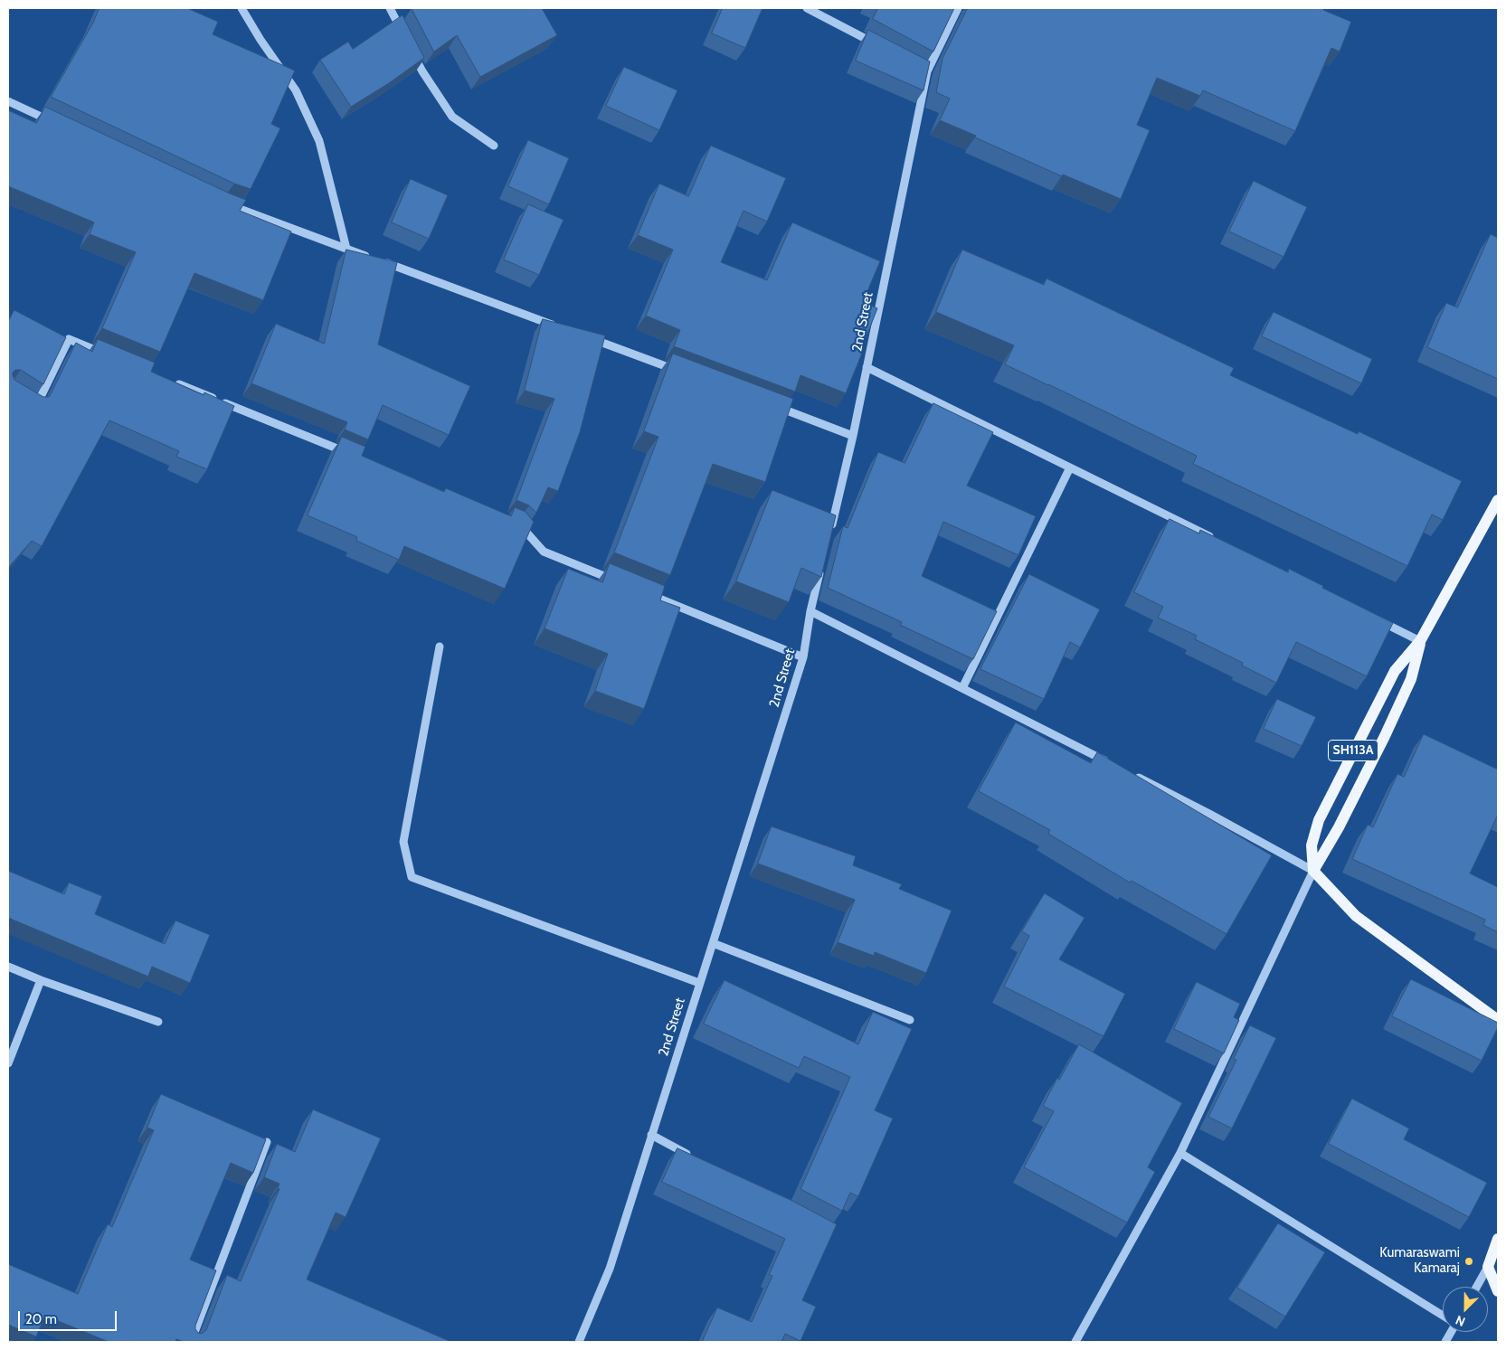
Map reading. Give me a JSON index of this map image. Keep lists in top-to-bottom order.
{
  "streets": {
    "main road": ["SH113A"],
    "street": ["2nd Street"]
  },
  "places": ["Kumaraswami Kamaraj"],
  "scale_bar": "20 m",
  "north": "bottom left"
}
